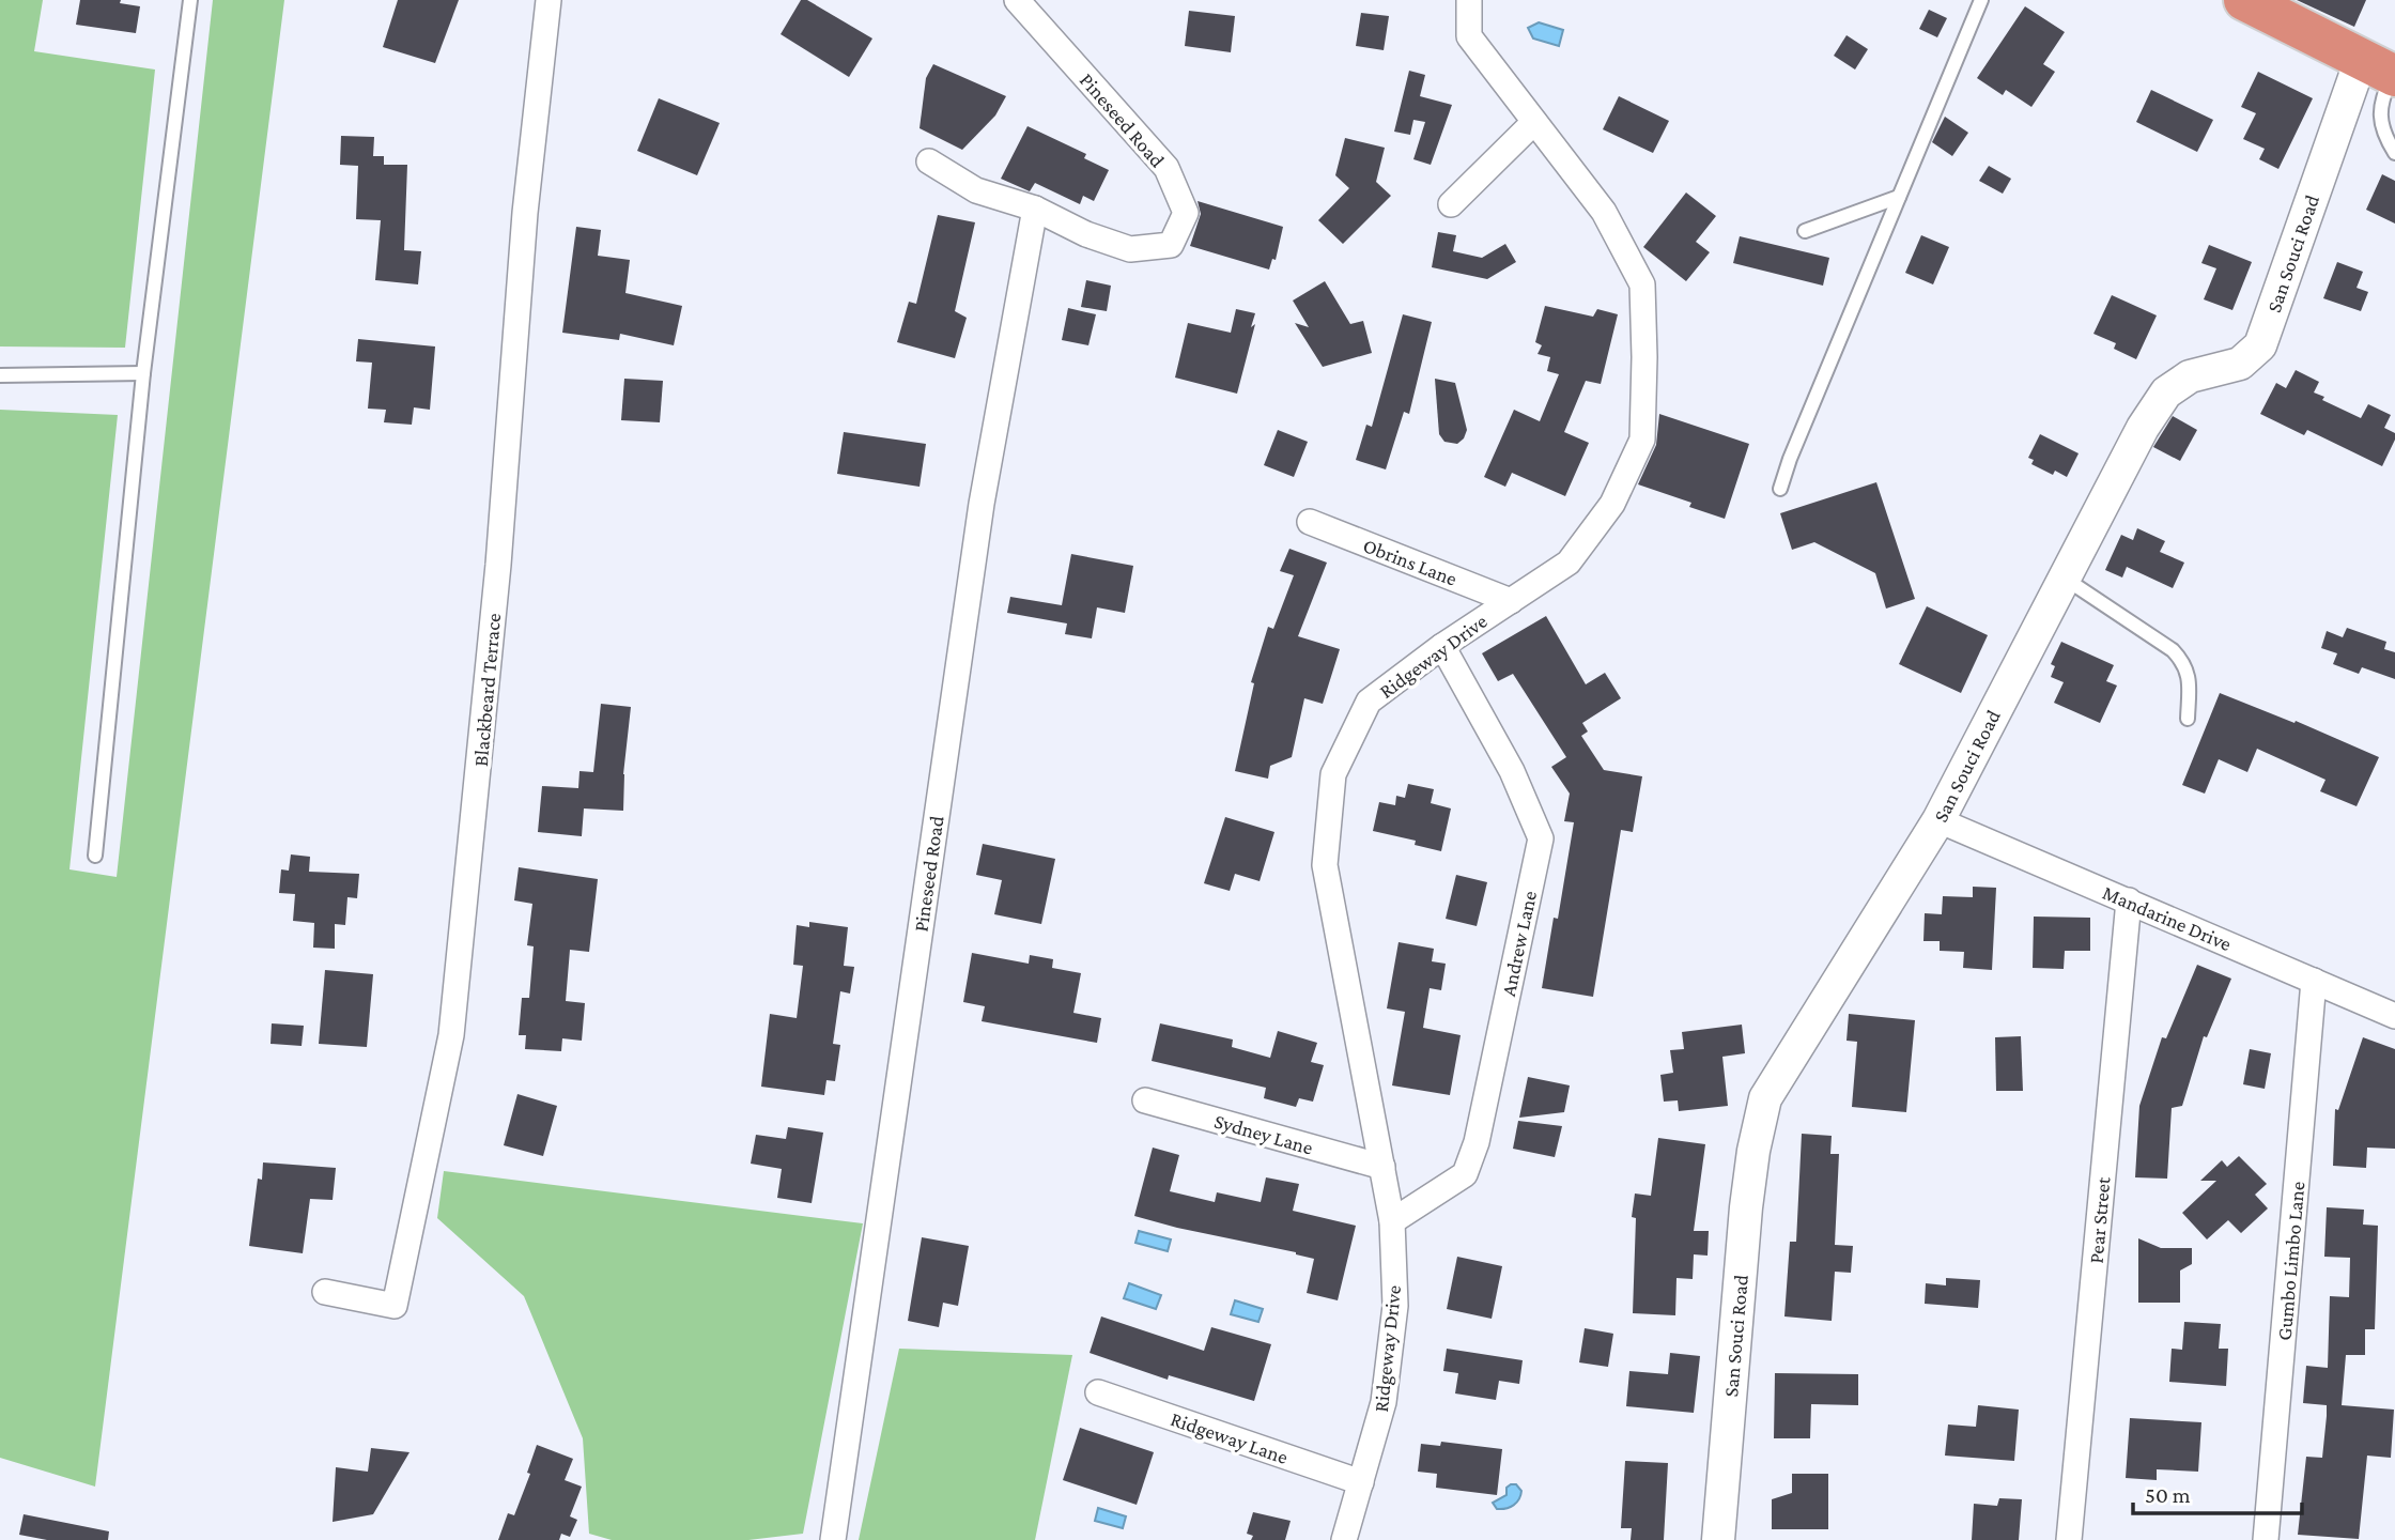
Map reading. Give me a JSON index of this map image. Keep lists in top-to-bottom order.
{
  "streets": {
    "street": [
      "Pineseed Road",
      "San Souci Road",
      "Obrins Lane",
      "Ridgeway Drive",
      "Blackbeard Terrace",
      "Mandarine Drive",
      "Andrew Lane",
      "Sydney Lane",
      "Pear Street",
      "Gumbo Limbo Lane",
      "Ridgeway Lane"
    ]
  },
  "crossings": [
    ["San Souci Road", "Mandarine Drive"],
    ["Obrins Lane", "Ridgeway Drive"],
    ["Ridgeway Drive", "Andrew Lane"],
    ["Ridgeway Drive", "Sydney Lane"],
    ["Ridgeway Drive", "Ridgeway Lane"],
    ["Mandarine Drive", "Pear Street"],
    ["Mandarine Drive", "Gumbo Limbo Lane"]
  ],
  "scale_bar": "50 m"
}
